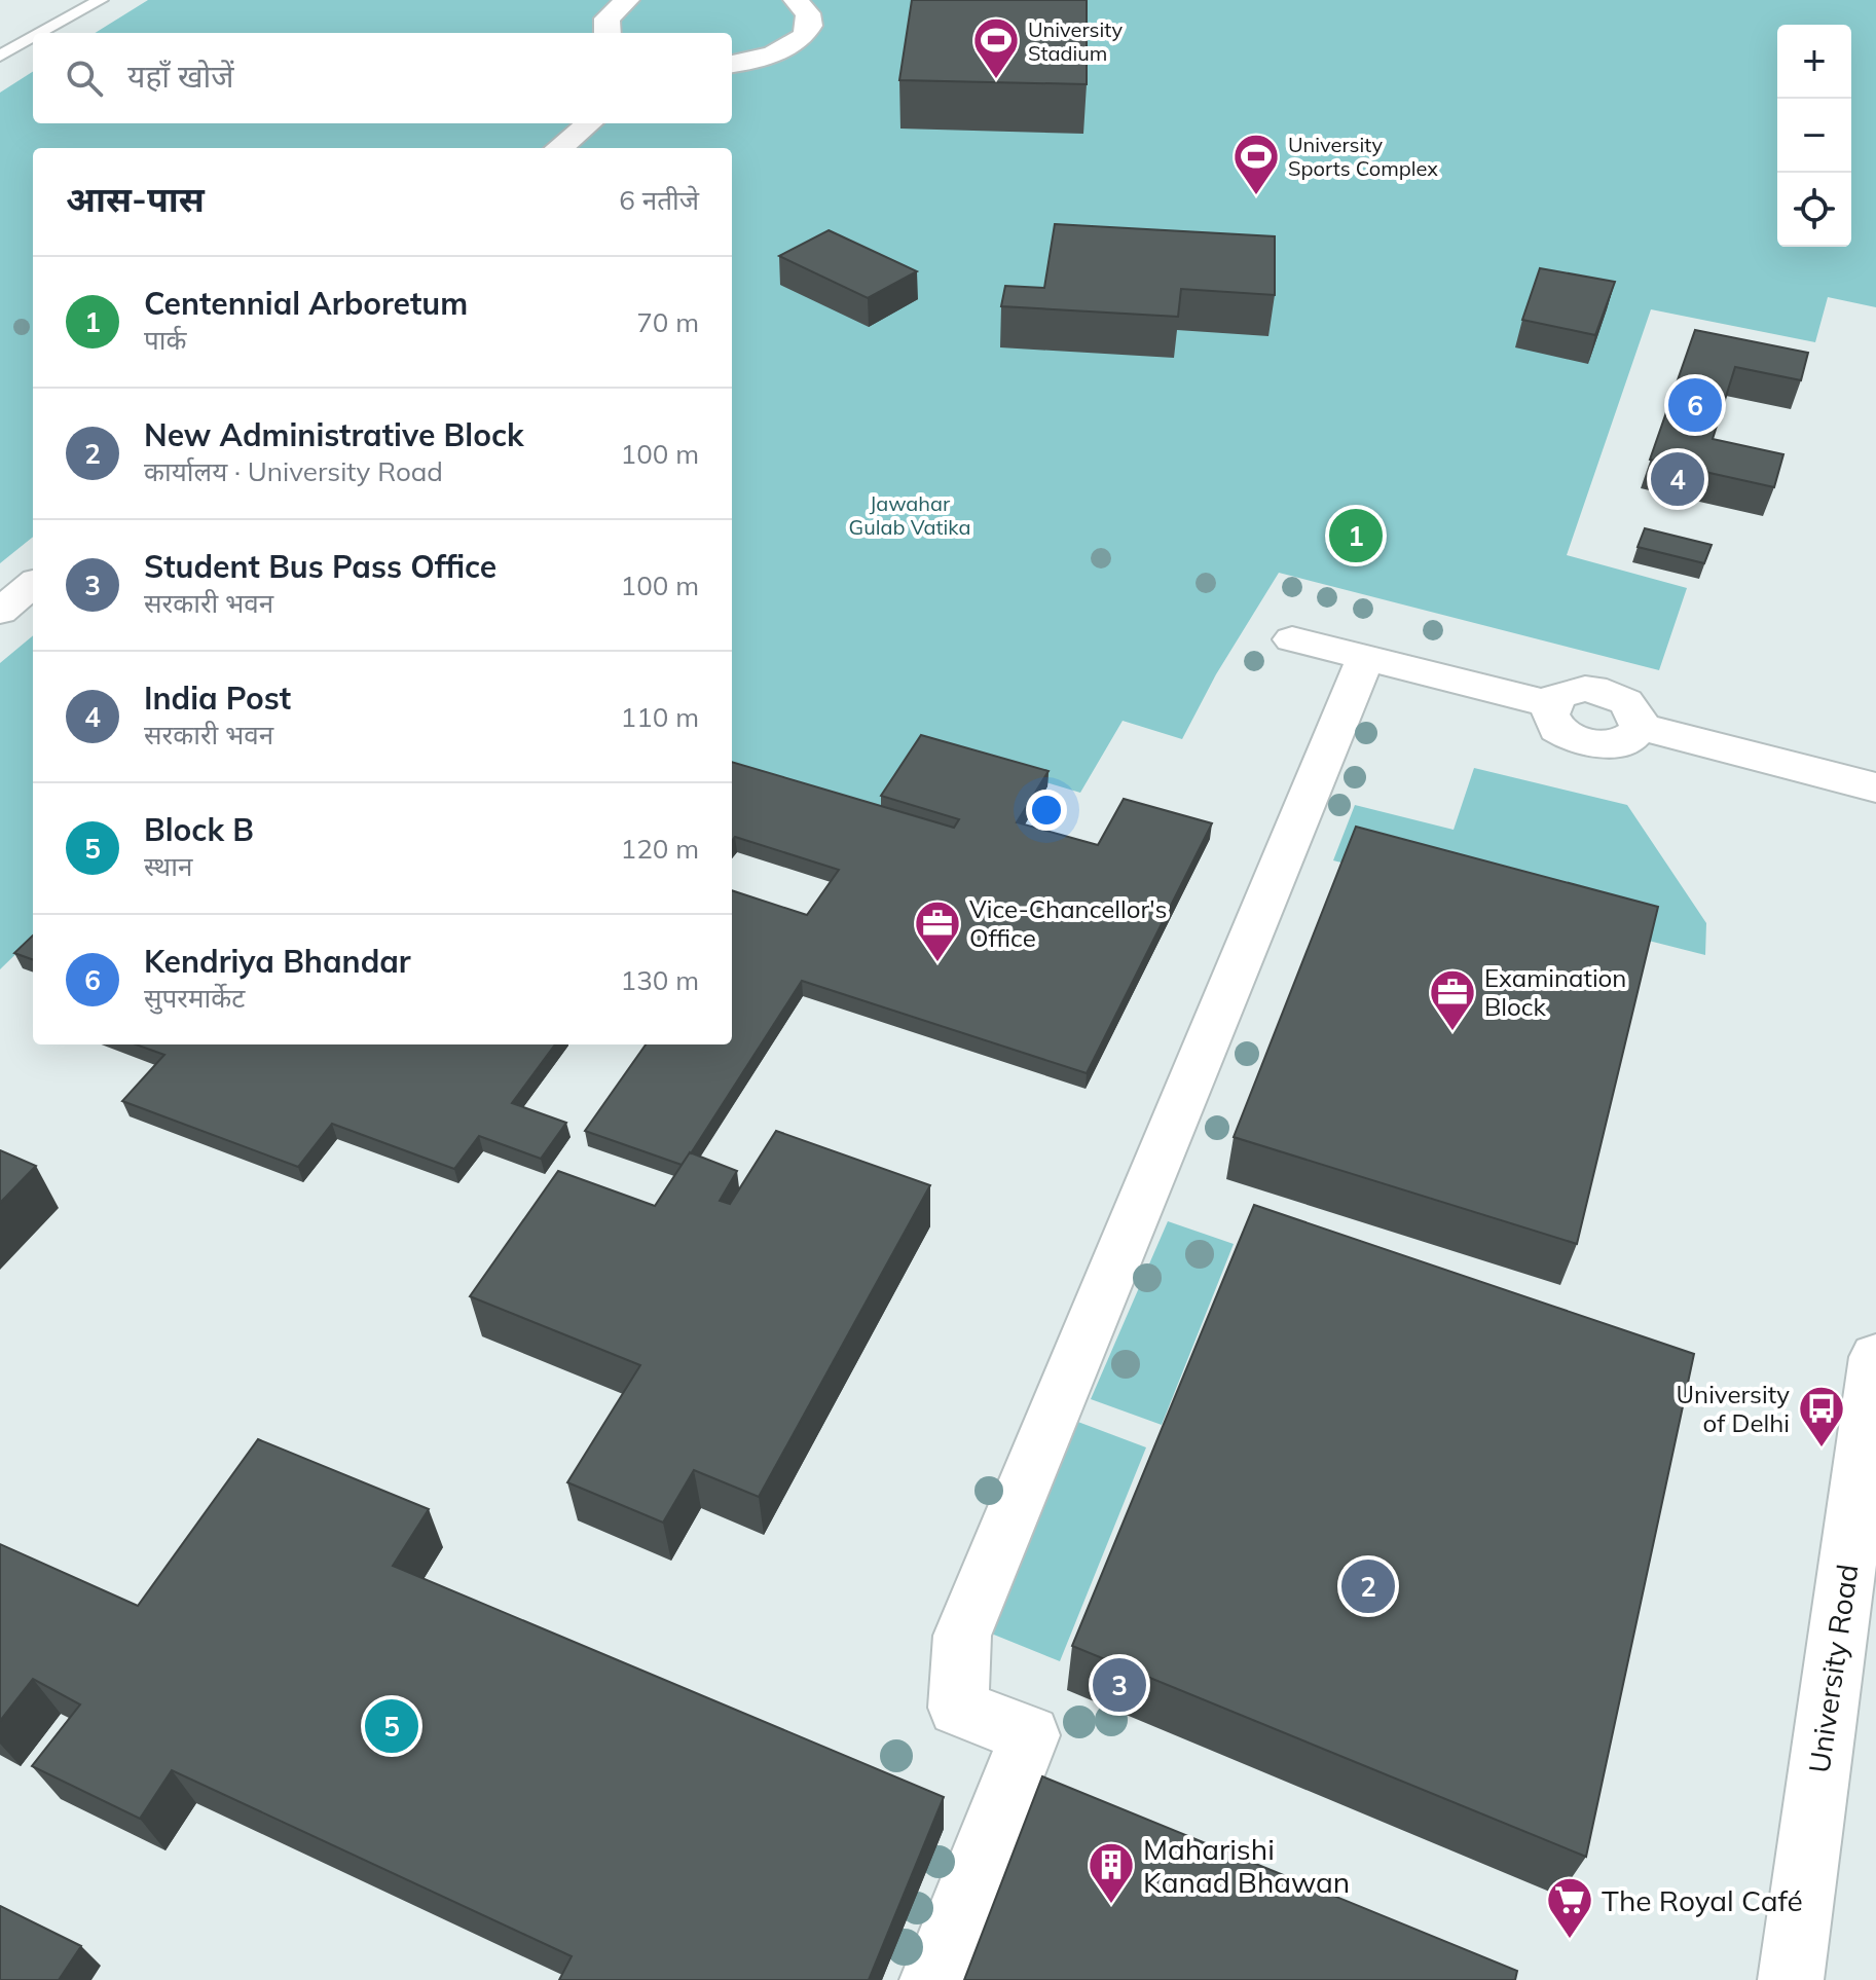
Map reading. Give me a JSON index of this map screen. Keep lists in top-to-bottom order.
{
  "streets": {
    "street": ["University Road"]
  },
  "parks": ["Jawahar Gulab Vatika"],
  "places": {
    "sports": ["University Stadium", "University Sports Complex"],
    "office": ["Vice-Chancellor's Office", "Examination Block"],
    "bus stop": ["University of Delhi"],
    "building": ["Maharishi Kanad Bhawan"],
    "supermarket": ["The Royal Café"]
  },
  "page": {
    "map_buttons": ["+", "−"],
    "search": "यहाँ खोजें",
    "heading": ["आस-पास", "6 नतीजे"],
    "list": [
      {
        "mark": "1",
        "name": "Centennial Arboretum",
        "note": "पार्क",
        "value": "70 m"
      },
      {
        "mark": "2",
        "name": "New Administrative Block",
        "note": "कार्यालय · University Road",
        "value": "100 m"
      },
      {
        "mark": "3",
        "name": "Student Bus Pass Office",
        "note": "सरकारी भवन",
        "value": "100 m"
      },
      {
        "mark": "4",
        "name": "India Post",
        "note": "सरकारी भवन",
        "value": "110 m"
      },
      {
        "mark": "5",
        "name": "Block B",
        "note": "स्थान",
        "value": "120 m"
      },
      {
        "mark": "6",
        "name": "Kendriya Bhandar",
        "note": "सुपरमार्केट",
        "value": "130 m"
      }
    ],
    "pins": [
      "6",
      "4",
      "1",
      "2",
      "3",
      "5"
    ]
  }
}
